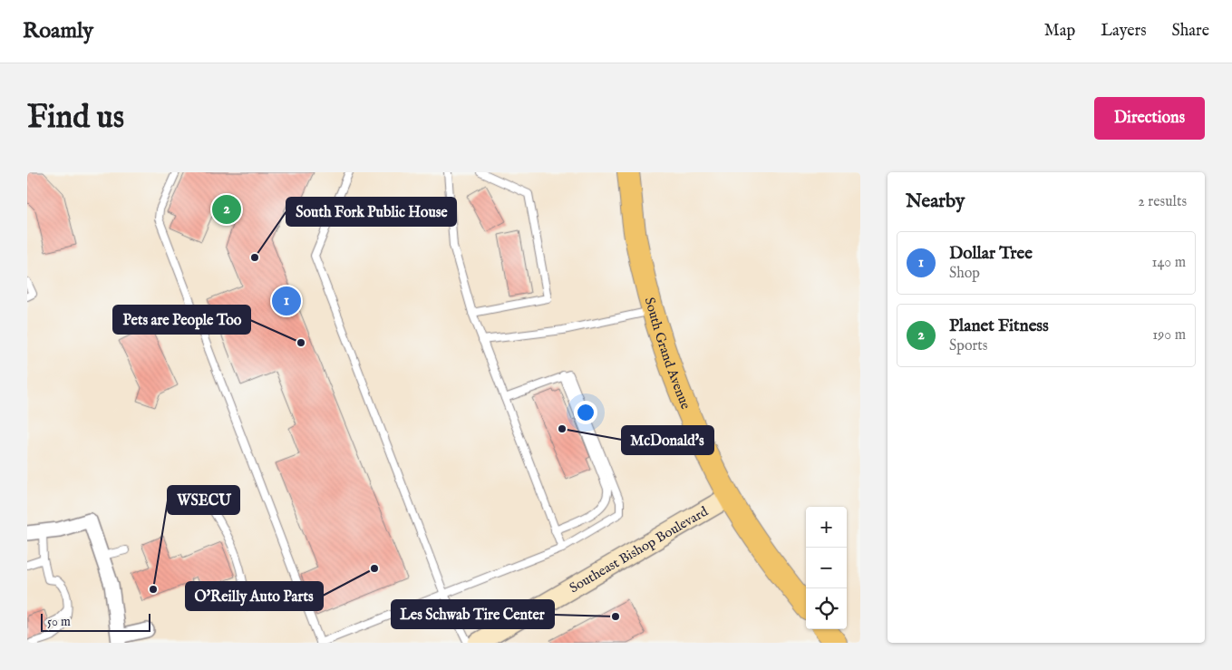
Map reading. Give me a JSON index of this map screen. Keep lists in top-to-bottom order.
{
  "streets": {
    "main road": ["South Grand Avenue"],
    "street": ["Southeast Bishop Boulevard"]
  },
  "crossings": [
    ["South Grand Avenue", "Southeast Bishop Boulevard"]
  ],
  "places": [
    "South Fork Public House",
    "Pets are People Too",
    "McDonald's",
    "O'Reilly Auto Parts",
    "WSECU",
    "Les Schwab Tire Center"
  ],
  "scale_bar": "50 m",
  "page": {
    "header": "Roamly",
    "nav": ["Map", "Layers", "Share"],
    "buttons": "Directions",
    "title": "Find us",
    "heading": ["Nearby", "2 results"],
    "pins": ["2", "1"],
    "list": [
      {
        "mark": "1",
        "name": "Dollar Tree",
        "note": "Shop",
        "value": "140 m"
      },
      {
        "mark": "2",
        "name": "Planet Fitness",
        "note": "Sports",
        "value": "190 m"
      }
    ],
    "map_buttons": ["+", "−"],
    "scale": "50 m"
  }
}
